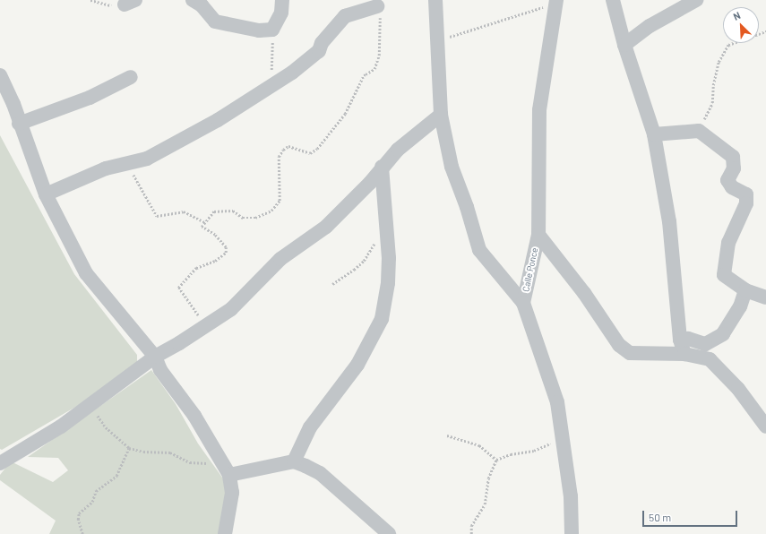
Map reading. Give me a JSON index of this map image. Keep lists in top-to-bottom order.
{
  "streets": {
    "street": ["Calle Ponce"]
  },
  "scale_bar": "50 m",
  "north": "top left"
}
